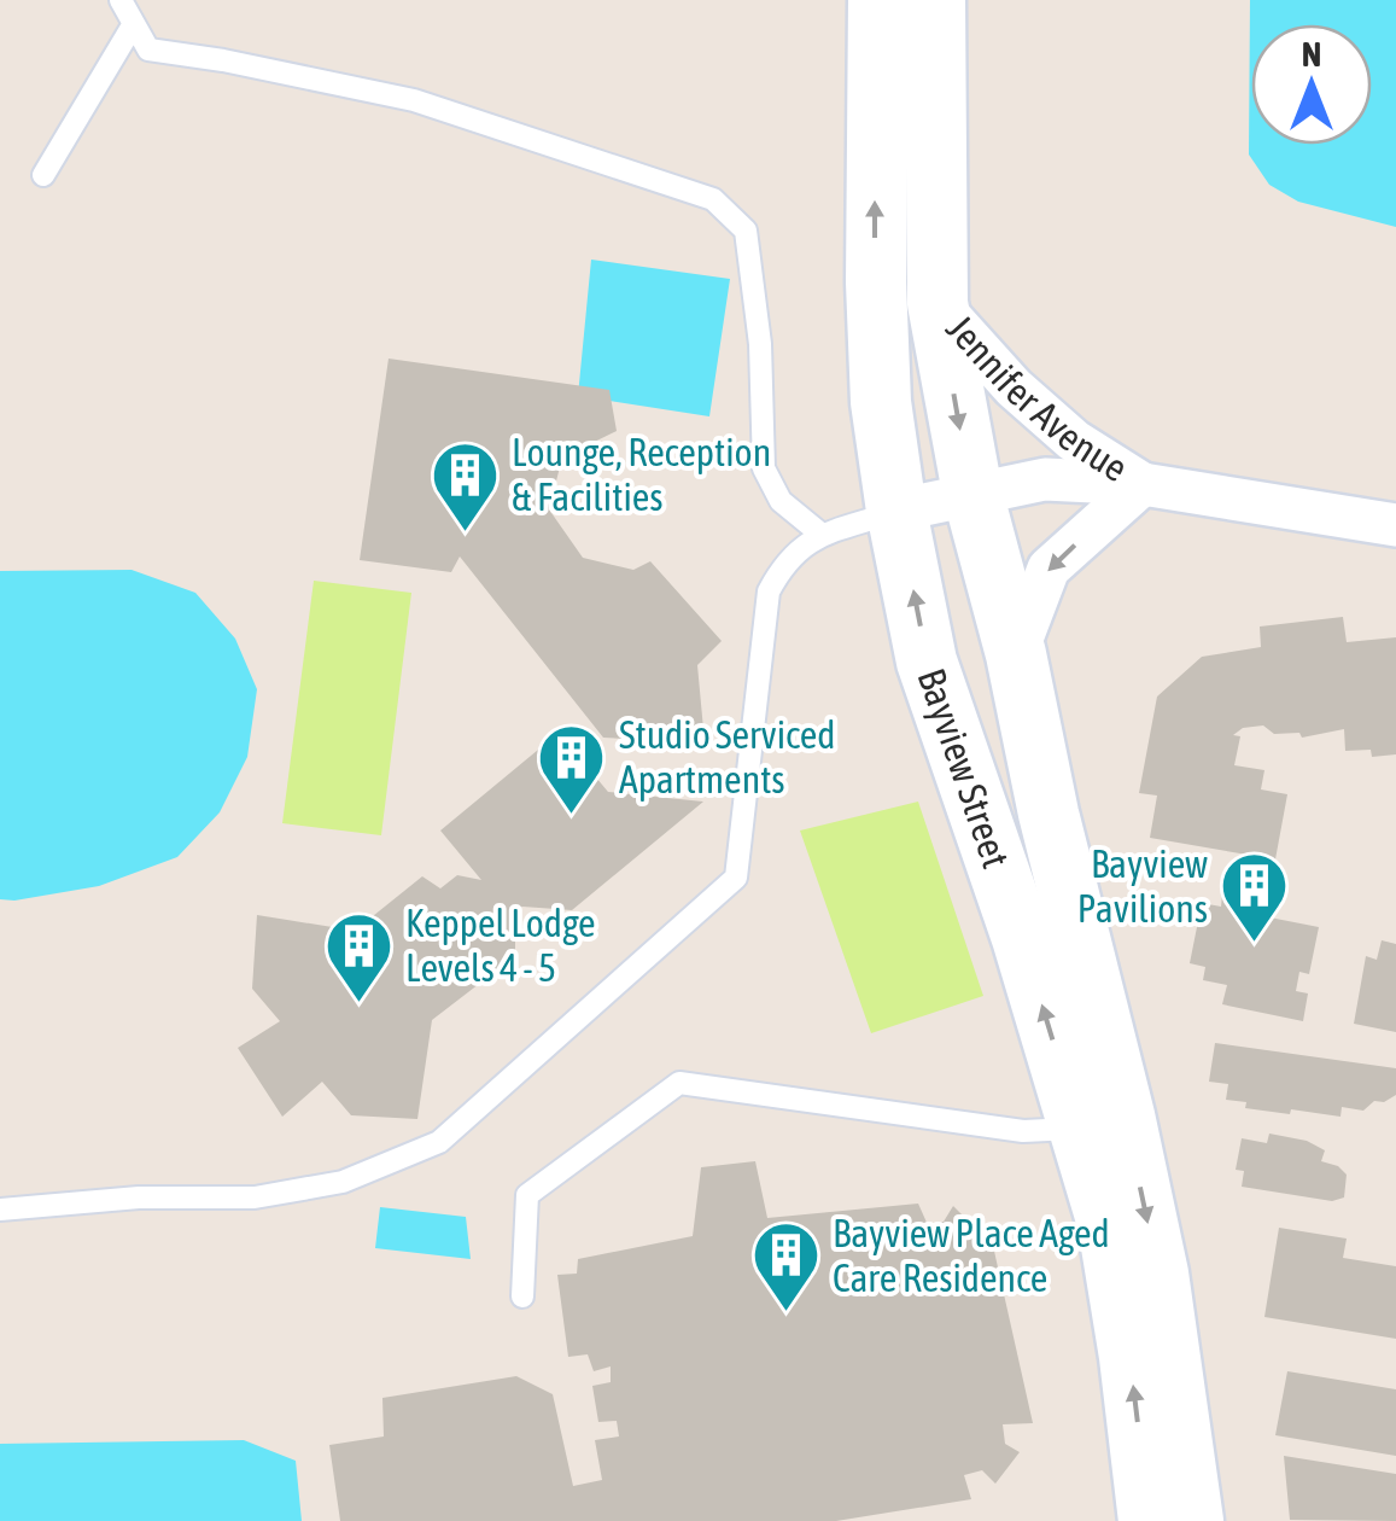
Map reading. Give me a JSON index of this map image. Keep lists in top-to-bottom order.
{
  "streets": {
    "main road": ["Bayview Street"],
    "street": ["Jennifer Avenue"]
  },
  "crossings": [
    ["Jennifer Avenue", "Bayview Street"]
  ],
  "places": {
    "building": [
      "Lounge, Reception & Facilities",
      "Studio Serviced Apartments",
      "Bayview Pavilions",
      "Keppel Lodge Levels 4 - 5",
      "Bayview Place Aged Care Residence"
    ]
  },
  "north": "top"
}
